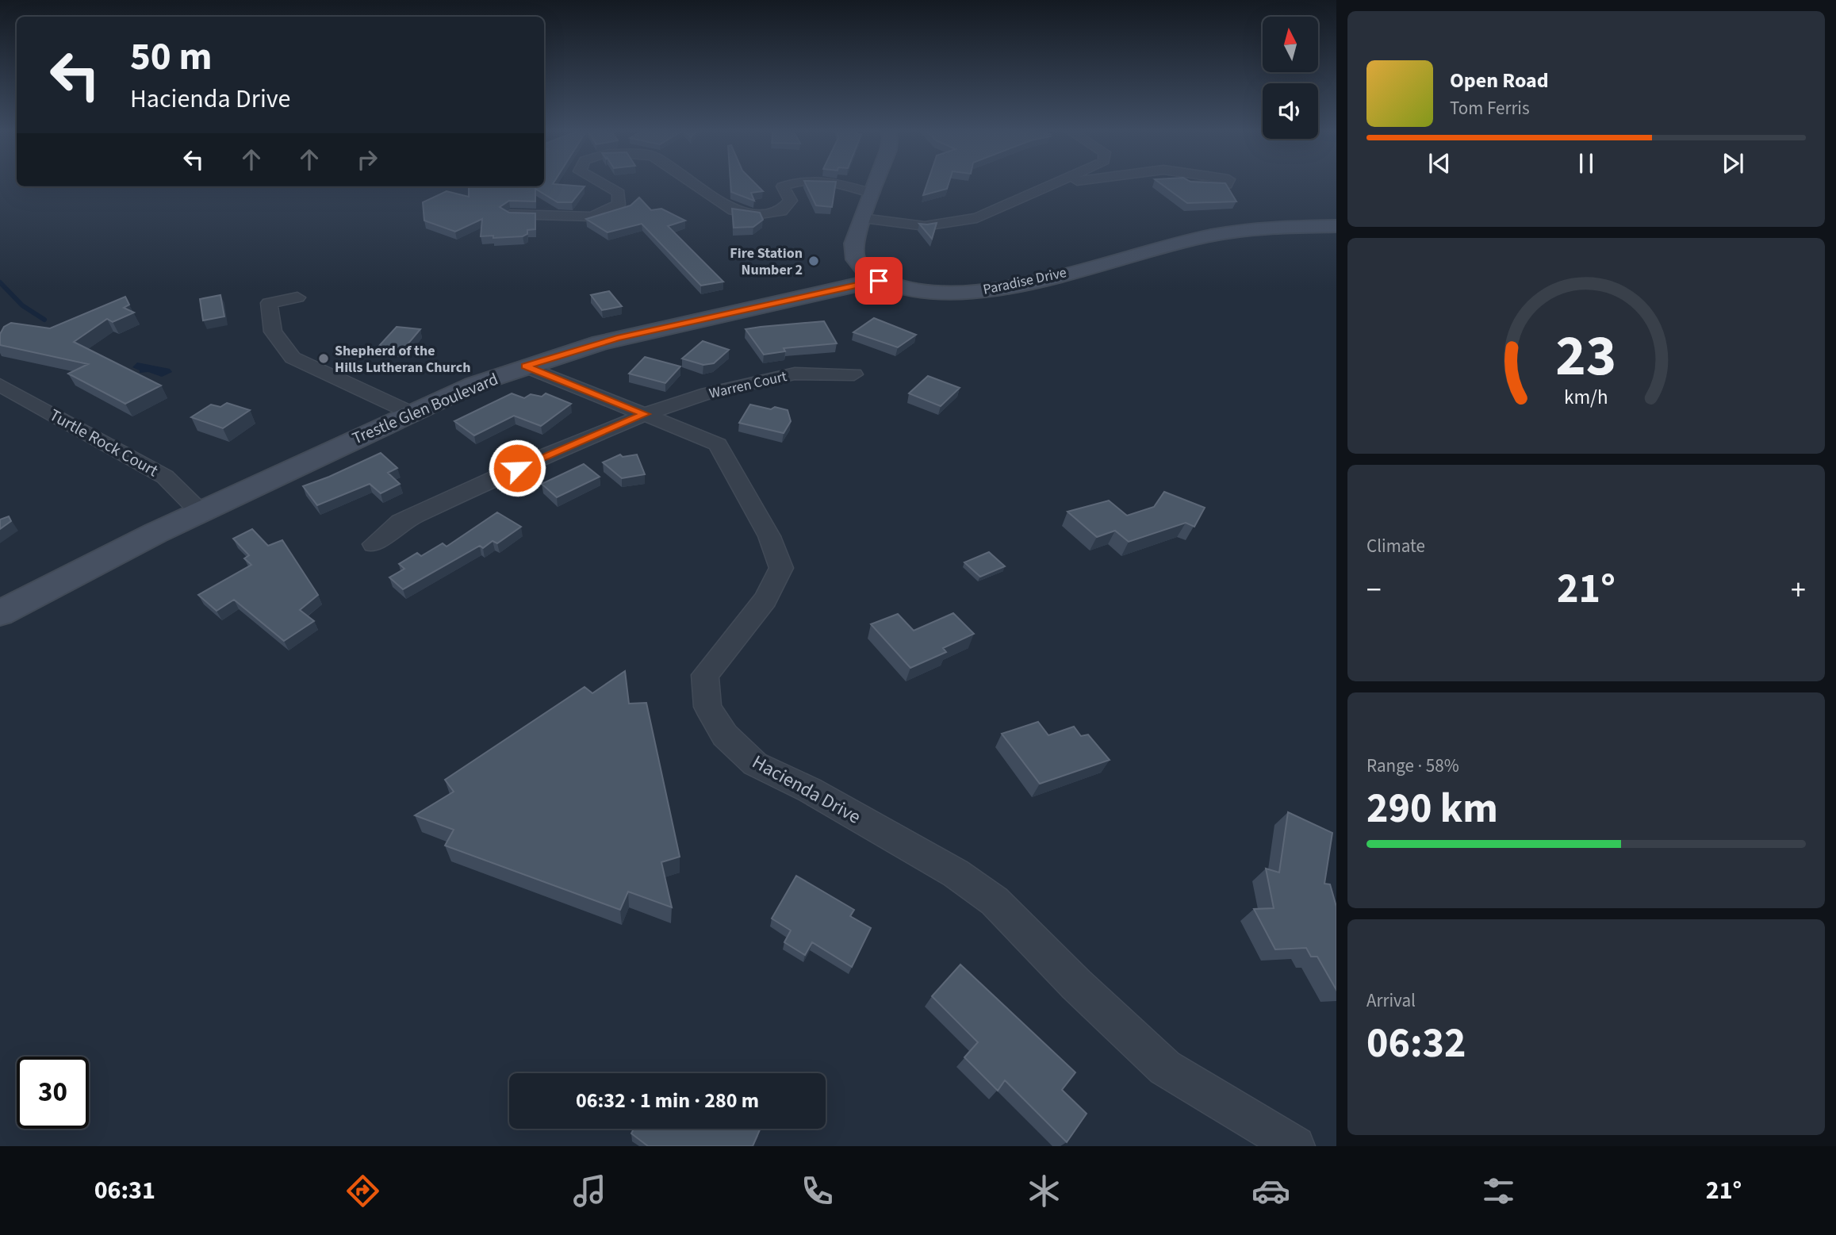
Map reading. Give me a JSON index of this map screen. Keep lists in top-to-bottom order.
{
  "streets": {
    "street": [
      "Paradise Drive",
      "Warren Court",
      "Trestle Glen Boulevard",
      "Turtle Rock Court",
      "Hacienda Drive"
    ]
  },
  "crossings": [
    ["Paradise Drive", "Trestle Glen Boulevard"],
    ["Warren Court", "Hacienda Drive"],
    ["Trestle Glen Boulevard", "Turtle Rock Court"],
    ["Trestle Glen Boulevard", "Hacienda Drive"]
  ],
  "places": ["Fire Station Number 2", "Shepherd of the Hills Lutheran Church"],
  "north": "top",
  "page": {
    "turn": ["50 m", "Hacienda Drive"],
    "song": ["Open Road", "Tom Ferris"],
    "tile": [
      "Climate",
      ["Range · 58%", "290 km"],
      ["Arrival", "06:32"]
    ],
    "heat": ["−", "21°", "+"],
    "limit": "30",
    "trip": "06:32 · 1 min · 280 m",
    "tabs": ["06:31", "21°"],
    "gauge": ["23", "km/h"]
  }
}
